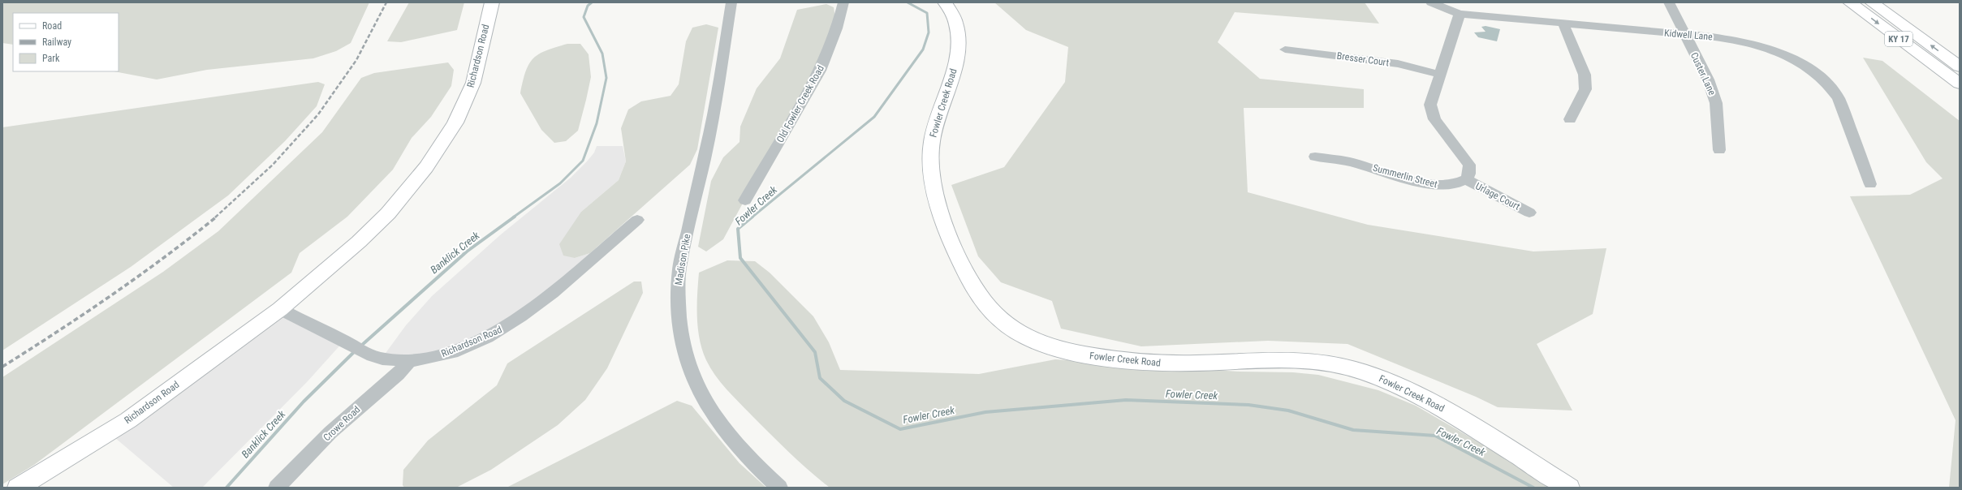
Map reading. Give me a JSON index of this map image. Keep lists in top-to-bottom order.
{
  "streets": {
    "main road": ["KY 17", "Richardson Road", "Fowler Creek Road"],
    "street": [
      "Kidwell Lane",
      "Bresser Court",
      "Custer Lane",
      "Old Fowler Creek Road",
      "Summerlin Street",
      "Urlage Court",
      "Madison Pike",
      "Crowe Road"
    ]
  },
  "crossings": [
    ["Kidwell Lane", "Custer Lane"],
    ["Richardson Road", "Crowe Road"],
    ["Summerlin Street", "Urlage Court"]
  ],
  "water": ["Fowler Creek", "Banklick Creek"],
  "legend": ["Road", "Railway", "Park"]
}
